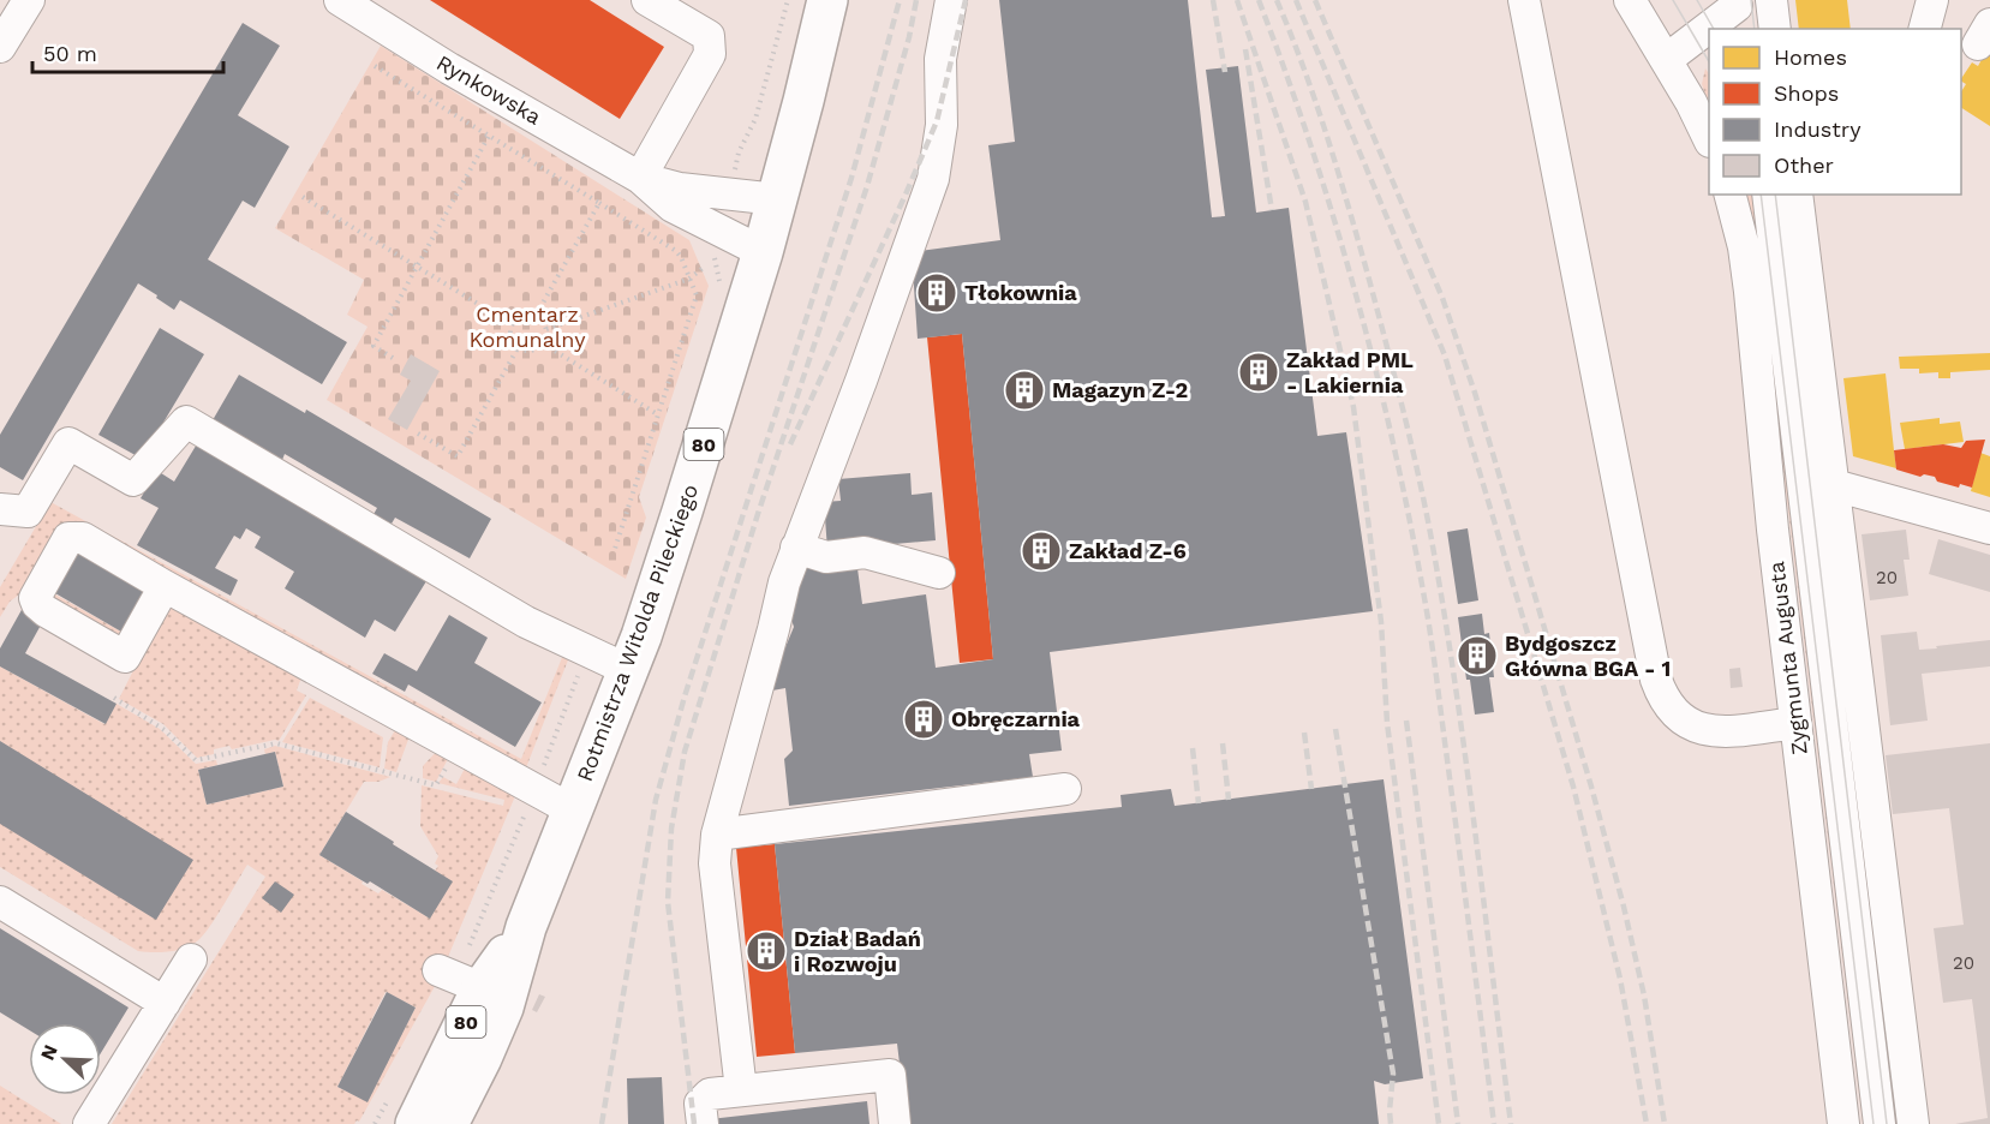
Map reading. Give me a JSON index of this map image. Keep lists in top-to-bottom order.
{
  "streets": {
    "main road": ["80", "Rotmistrza Witolda Pileckiego"],
    "street": ["Rynkowska", "Zygmunta Augusta"]
  },
  "crossings": [
    ["Rynkowska", "Rotmistrza Witolda Pileckiego"]
  ],
  "parks": ["Cmentarz Komunalny"],
  "places": {
    "building": [
      "Tłokownia",
      "Zakład PML - Lakiernia",
      "Magazyn Z-2",
      "Zakład Z-6",
      "Bydgoszcz Główna BGA - 1",
      "Obręczarnia",
      "Dział Badań i Rozwoju"
    ]
  },
  "house_numbers": ["20", "20"],
  "legend": [
    "Homes",
    "Shops",
    "Industry",
    "Other"
  ],
  "scale_bar": "50 m",
  "north": "top left"
}
